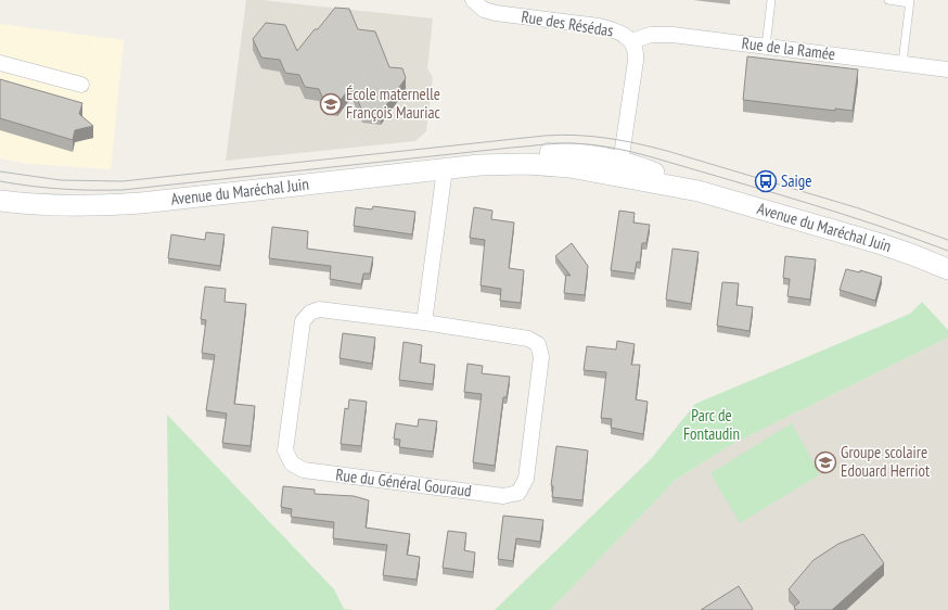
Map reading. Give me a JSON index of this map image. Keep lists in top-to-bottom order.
{
  "streets": {
    "main road": ["Avenue du Maréchal Juin"],
    "street": ["Rue des Résédas", "Rue de la Ramée", "Rue du Général Gouraud"]
  },
  "crossings": [
    ["Rue des Résédas", "Rue de la Ramée"],
    ["Rue des Résédas", "Avenue du Maréchal Juin"]
  ],
  "parks": ["Parc de Fontaudin"],
  "places": {
    "school or university": ["École maternelle François Mauriac", "Groupe scolaire Edouard Herriot"],
    "bus stop": ["Saige"]
  }
}
